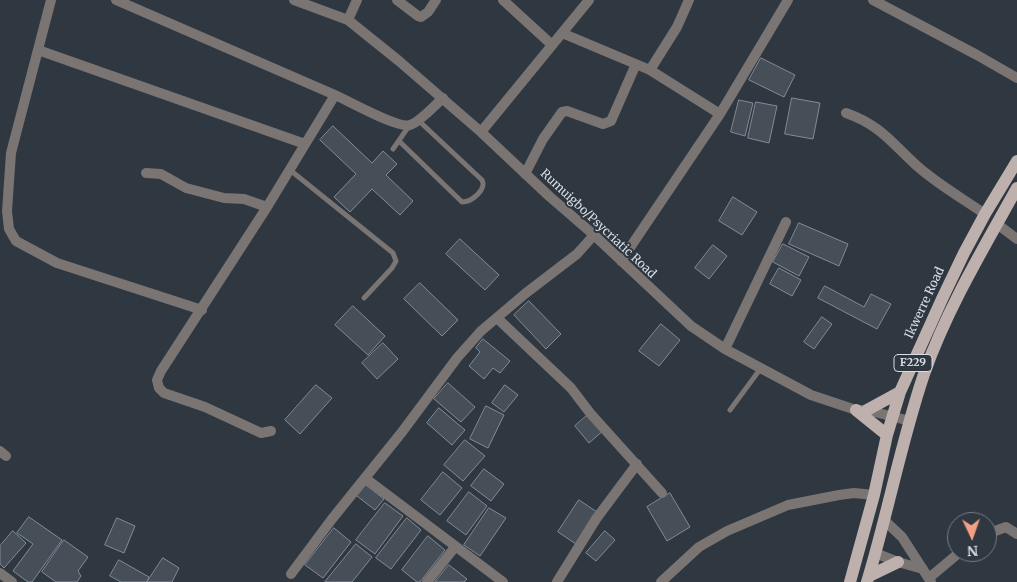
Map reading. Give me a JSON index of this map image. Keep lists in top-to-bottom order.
{
  "streets": {
    "main road": ["Ikwerre Road", "F229"],
    "street": ["Rumuigbo/Psycriatic Road"]
  },
  "crossings": [
    ["Rumuigbo/Psycriatic Road", "Ikwerre Road"],
    ["Rumuigbo/Psycriatic Road", "F229"]
  ],
  "north": "bottom"
}
